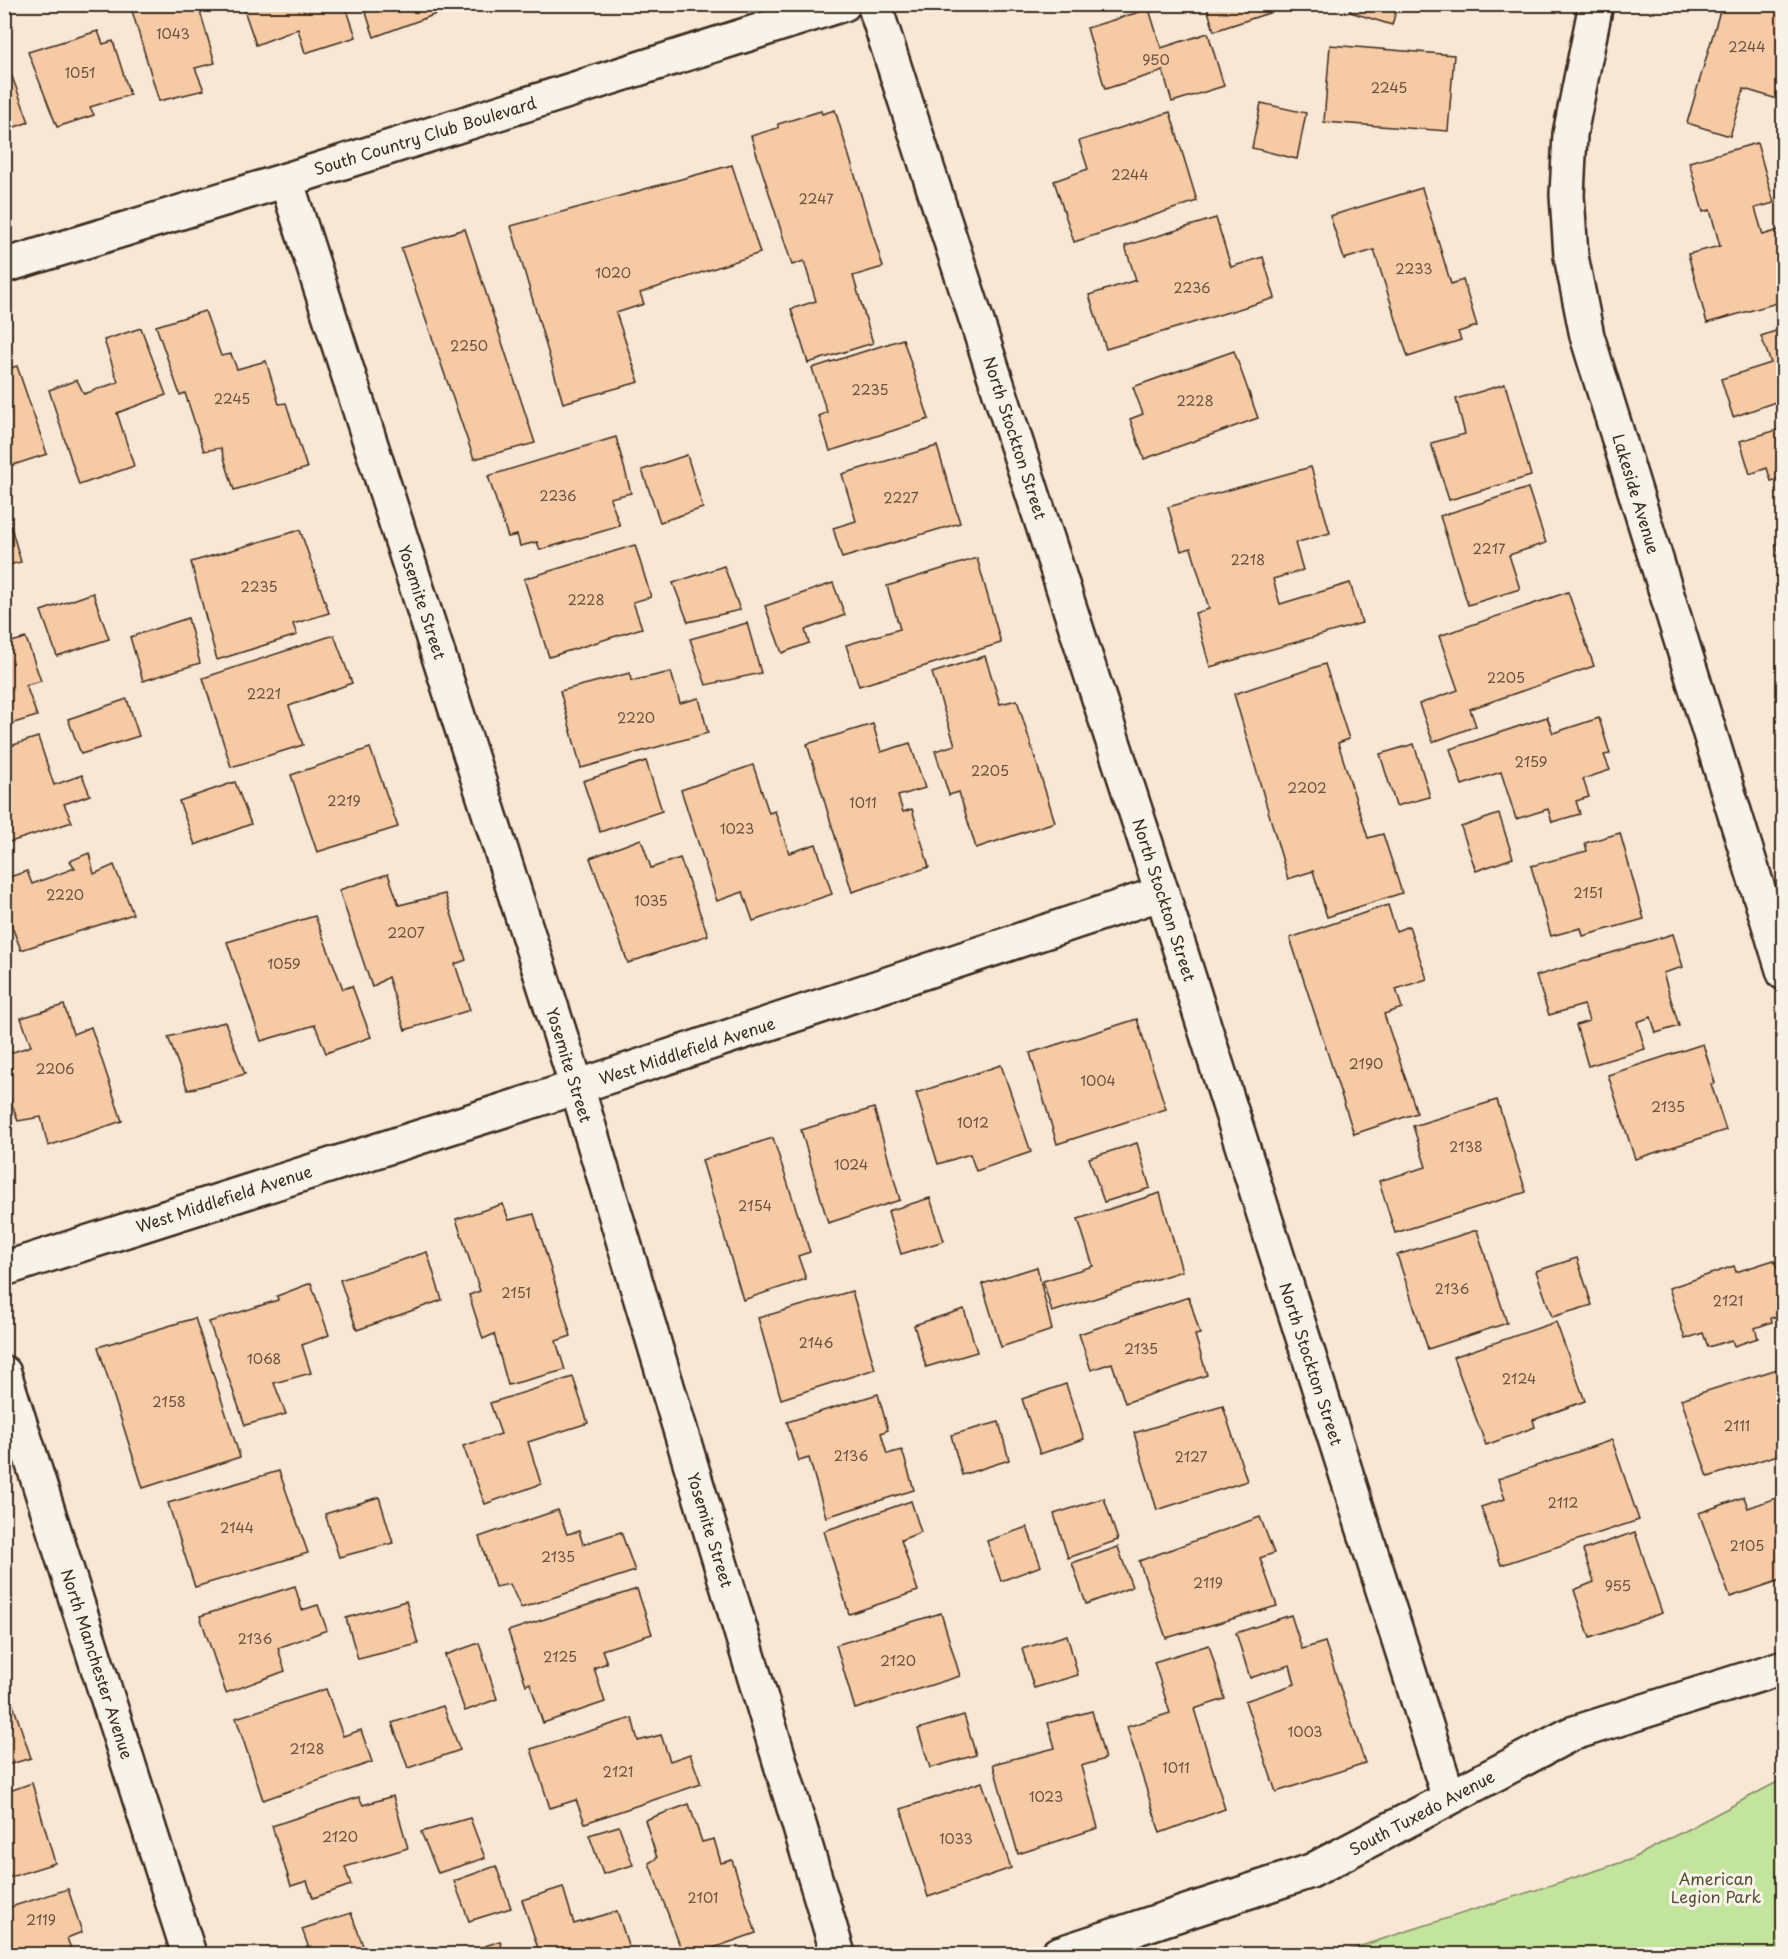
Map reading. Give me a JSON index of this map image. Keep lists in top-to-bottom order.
{
  "streets": {
    "street": [
      "South Country Club Boulevard",
      "North Stockton Street",
      "Lakeside Avenue",
      "Yosemite Street",
      "West Middlefield Avenue",
      "North Manchester Avenue",
      "South Tuxedo Avenue"
    ]
  },
  "crossings": [
    ["South Country Club Boulevard", "Yosemite Street"],
    ["North Stockton Street", "West Middlefield Avenue"],
    ["North Stockton Street", "South Tuxedo Avenue"],
    ["Yosemite Street", "West Middlefield Avenue"]
  ],
  "parks": ["American Legion Park"],
  "house_numbers": [
    "1043",
    "2244",
    "950",
    "1051",
    "2245",
    "2244",
    "2247",
    "2233",
    "1020",
    "2236",
    "2250",
    "2235",
    "2245",
    "2228",
    "2236",
    "2227",
    "2217",
    "2218",
    "2235",
    "2228",
    "2205",
    "2221",
    "2220",
    "2159",
    "2205",
    "2202",
    "2219",
    "1011",
    "1023",
    "2151",
    "2220",
    "1035",
    "2207",
    "1059",
    "2190",
    "2206",
    "1004",
    "2135",
    "1012",
    "2138",
    "1024",
    "2154",
    "2136",
    "2151",
    "2121",
    "2146",
    "2135",
    "1068",
    "2124",
    "2158",
    "2111",
    "2136",
    "2127",
    "2112",
    "2144",
    "2105",
    "2135",
    "2119",
    "955",
    "2136",
    "2125",
    "2120",
    "1003",
    "2128",
    "1011",
    "2121",
    "1023",
    "2120",
    "1033",
    "2101",
    "2119"
  ]
}
